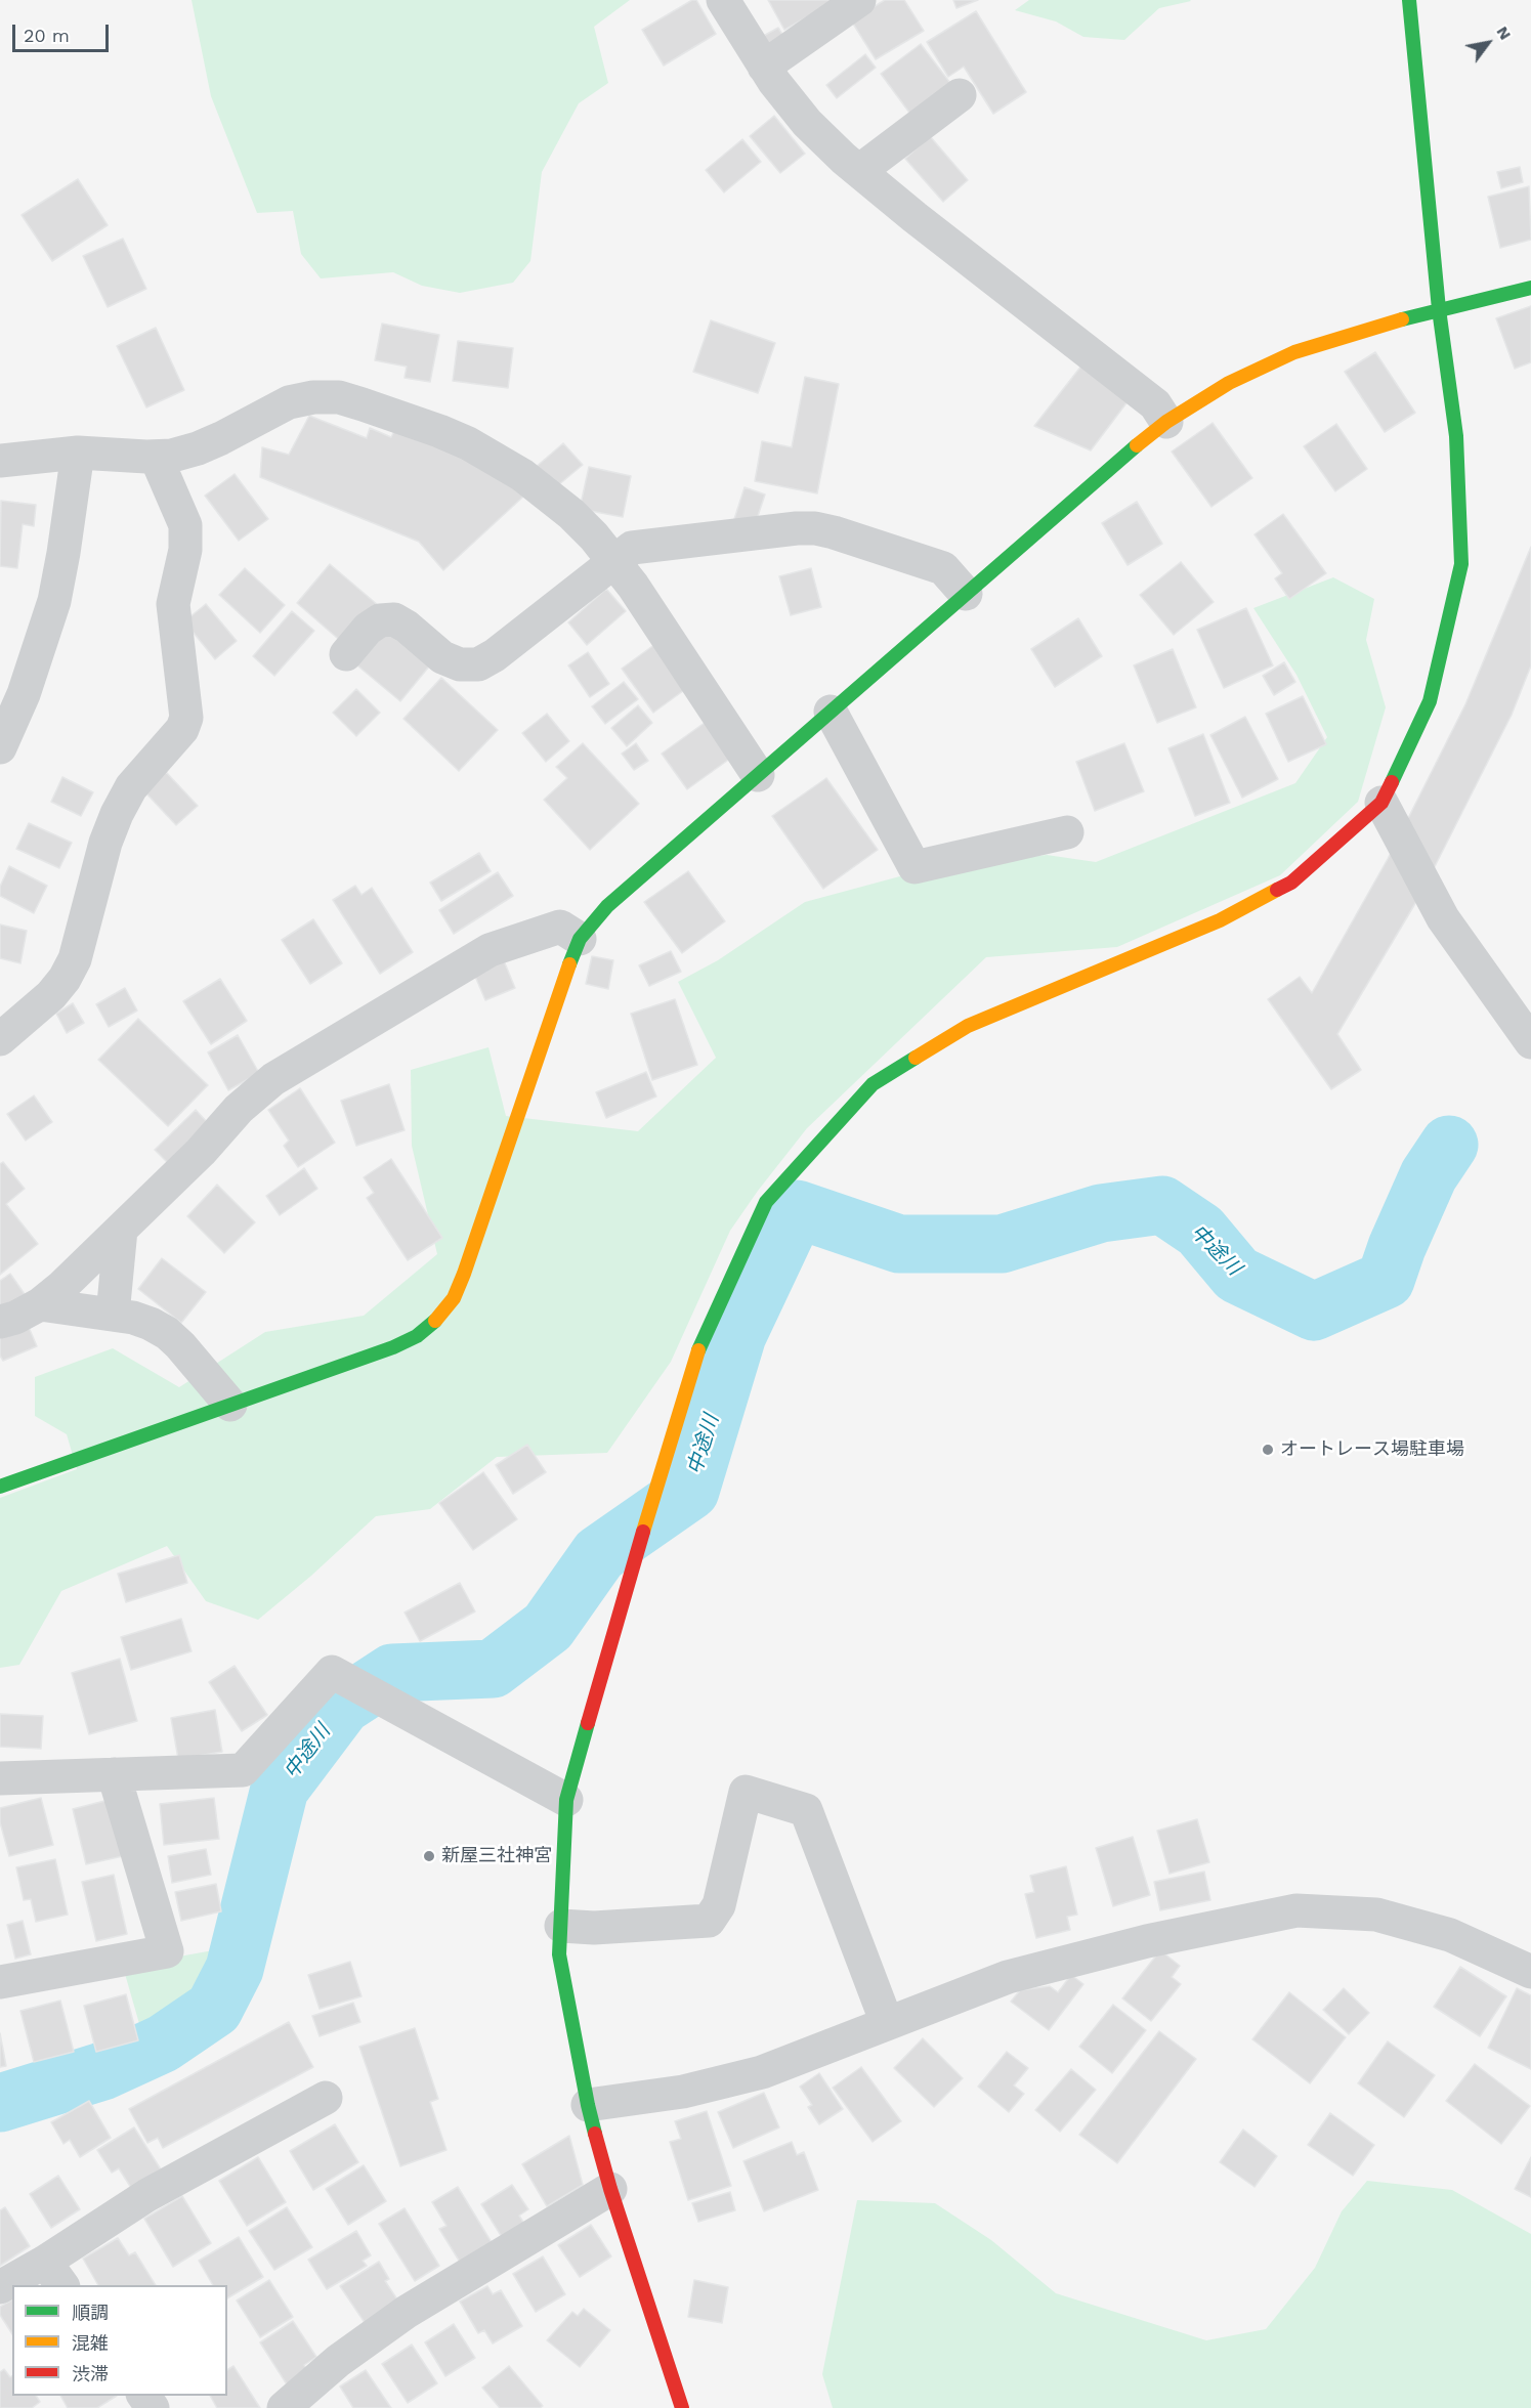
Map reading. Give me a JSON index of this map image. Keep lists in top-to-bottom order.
{
  "water": ["中途川"],
  "places": ["オートレース場駐車場", "新屋三社神宮"],
  "legend": ["順調", "混雑", "渋滞"],
  "scale_bar": "20 m",
  "north": "top right"
}
